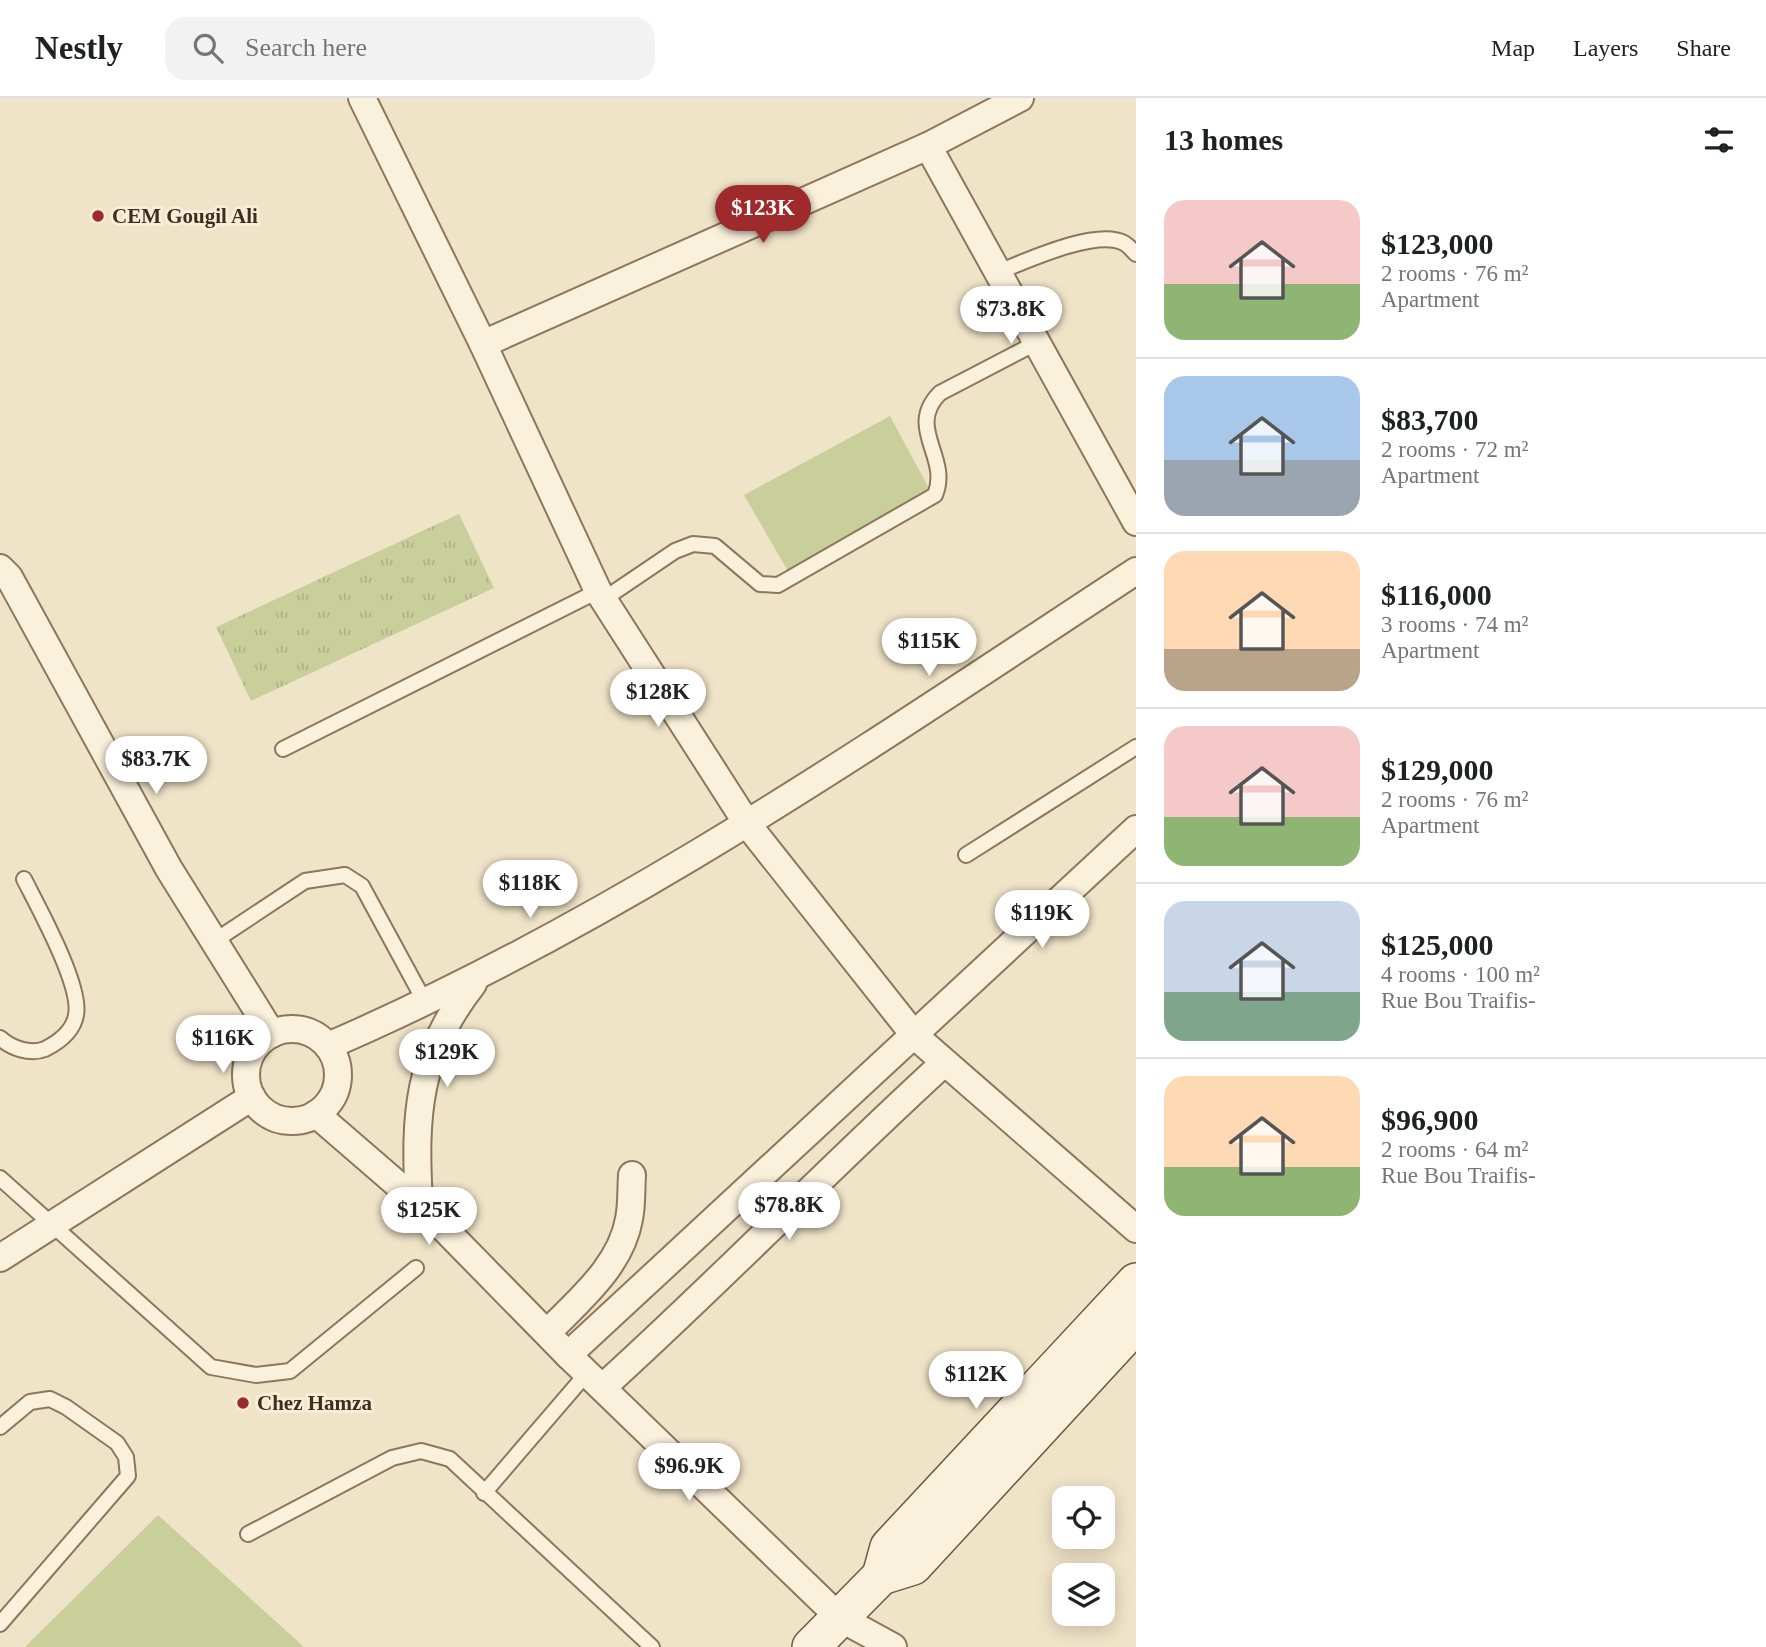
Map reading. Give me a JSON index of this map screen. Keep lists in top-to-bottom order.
{
  "places": ["CEM Gougil Ali", "Chez Hamza"],
  "page": {
    "header": "Nestly",
    "search": "Search here",
    "nav": ["Map", "Layers", "Share"],
    "heading": "13 homes",
    "list": [
      {
        "name": "$123,000",
        "note": "2 rooms · 76 m² · Apartment"
      },
      {
        "name": "$83,700",
        "note": "2 rooms · 72 m² · Apartment"
      },
      {
        "name": "$116,000",
        "note": "3 rooms · 74 m² · Apartment"
      },
      {
        "name": "$129,000",
        "note": "2 rooms · 76 m² · Apartment"
      },
      {
        "name": "$125,000",
        "note": "4 rooms · 100 m² · Rue Bou Traifis-"
      },
      {
        "name": "$96,900",
        "note": "2 rooms · 64 m² · Rue Bou Traifis-"
      }
    ],
    "price": [
      "$123K",
      "$73.8K",
      "$115K",
      "$128K",
      "$83.7K",
      "$118K",
      "$119K",
      "$116K",
      "$129K",
      "$78.8K",
      "$125K",
      "$112K",
      "$96.9K"
    ]
  }
}
